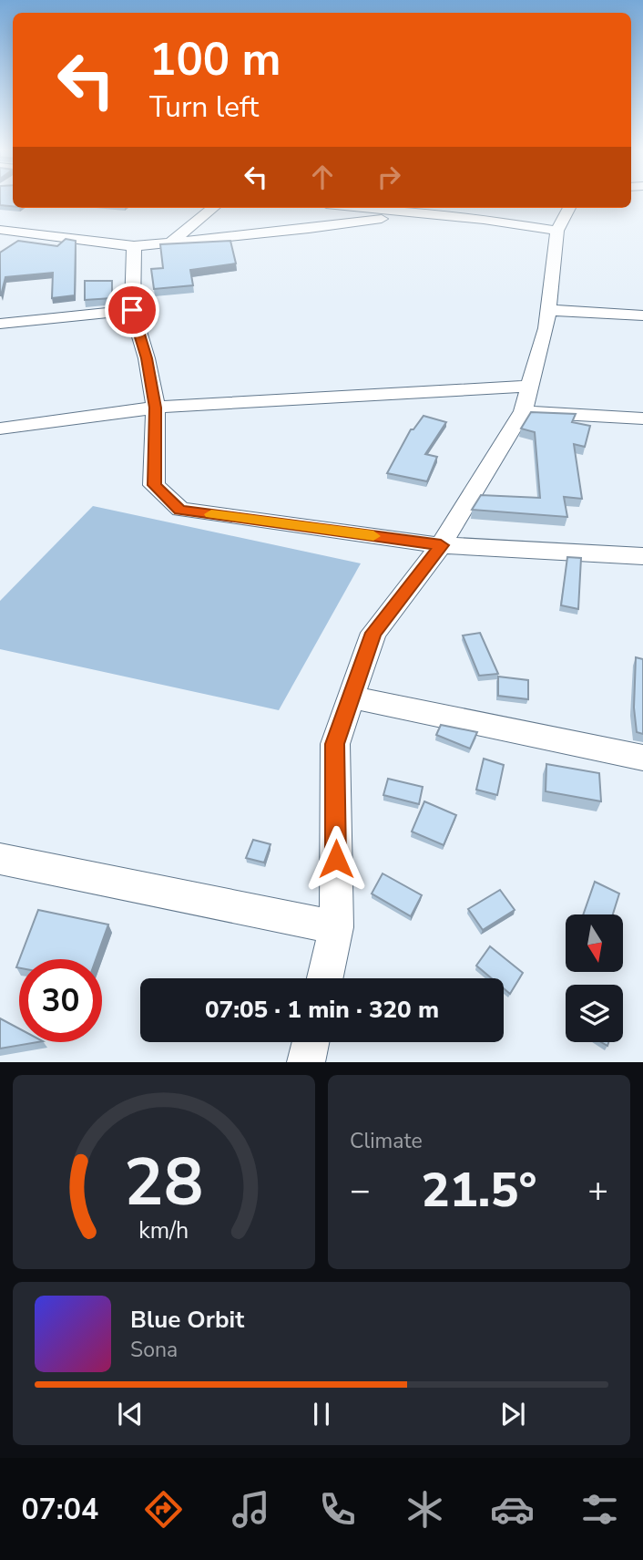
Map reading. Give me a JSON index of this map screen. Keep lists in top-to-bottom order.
{
  "north": "bottom",
  "page": {
    "turn": ["100 m", "Turn left"],
    "limit": "30",
    "trip": "07:05 · 1 min · 320 m",
    "tile": "Climate",
    "heat": ["−", "21.5°", "+"],
    "song": ["Blue Orbit", "Sona"],
    "tabs": "07:04",
    "gauge": ["28", "km/h"]
  }
}
